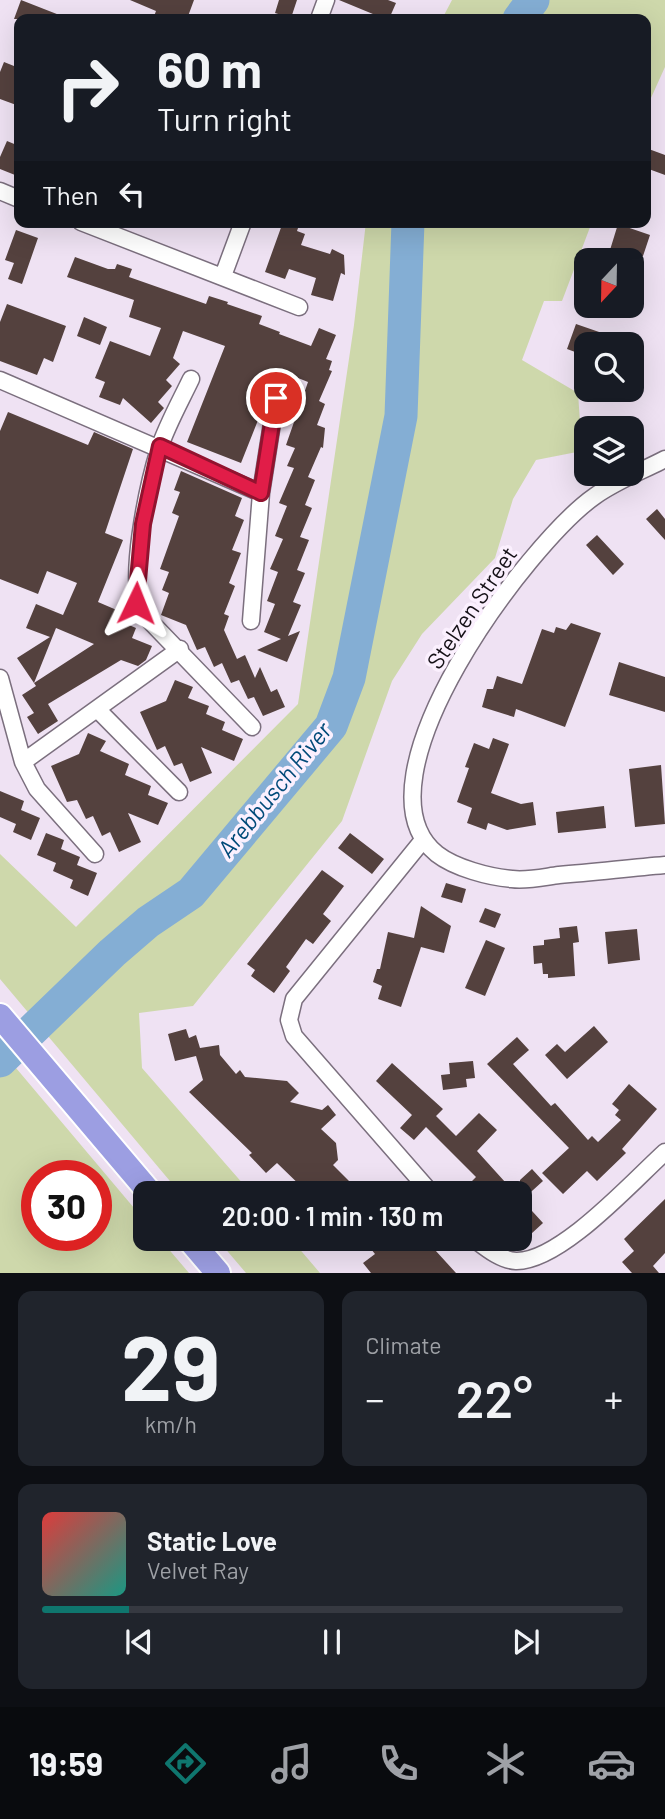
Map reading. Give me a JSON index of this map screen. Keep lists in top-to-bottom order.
{
  "streets": {
    "street": ["Stelzen Street"]
  },
  "water": ["Arebbusch River"],
  "north": "bottom",
  "page": {
    "turn": ["60 m", "Turn right"],
    "then": "Then",
    "limit": "30",
    "trip": "20:00 · 1 min · 130 m",
    "tile": [
      ["29", "km/h"],
      "Climate"
    ],
    "heat": ["−", "22°", "+"],
    "song": ["Static Love", "Velvet Ray"],
    "tabs": "19:59"
  }
}
